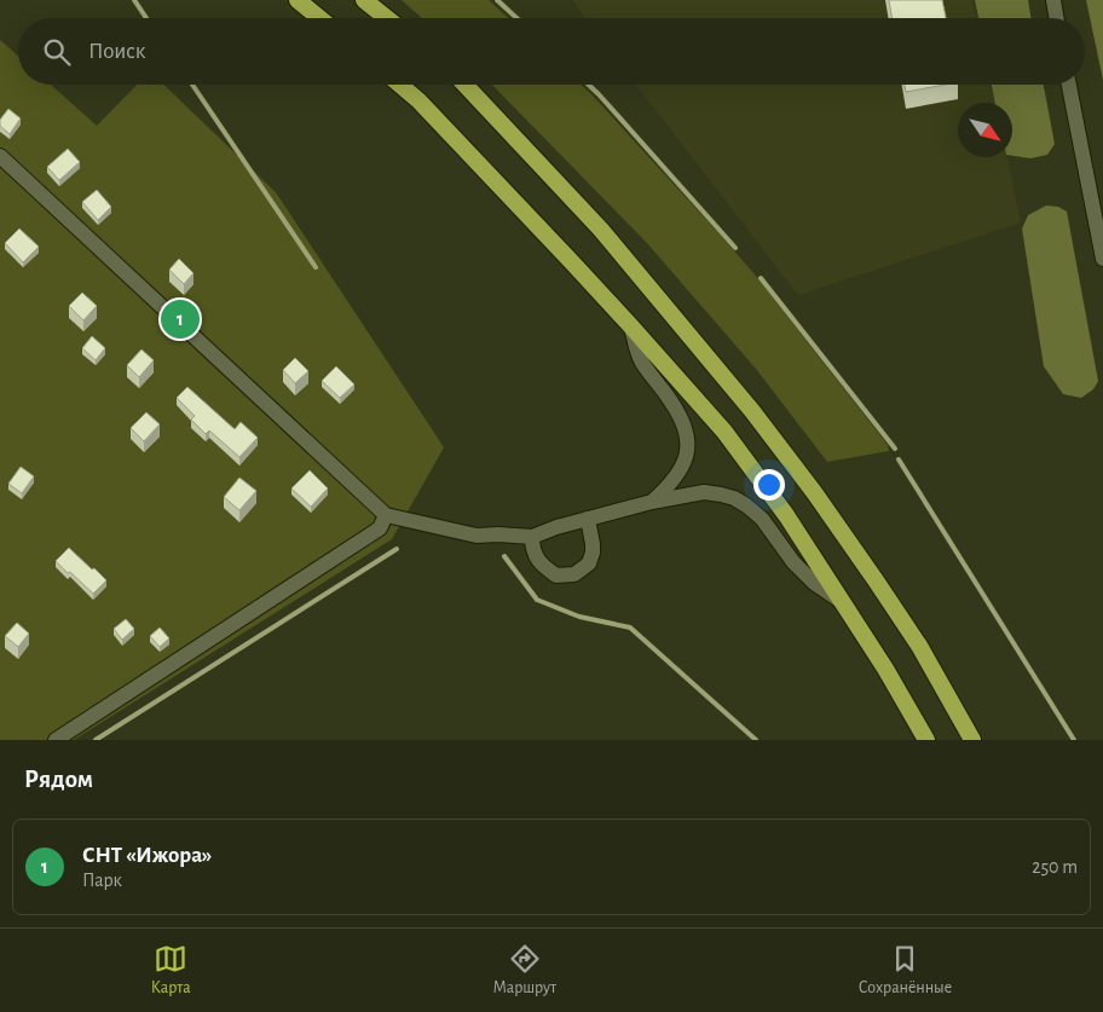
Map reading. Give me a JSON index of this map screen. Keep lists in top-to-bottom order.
{
  "north": "bottom right",
  "page": {
    "search": "Поиск",
    "pins": "1",
    "heading": "Рядом",
    "list": [
      {
        "mark": "1",
        "name": "СНТ «Ижора»",
        "note": "Парк",
        "value": "250 m"
      }
    ],
    "nav": ["Карта", "Маршрут", "Сохранённые"]
  }
}
